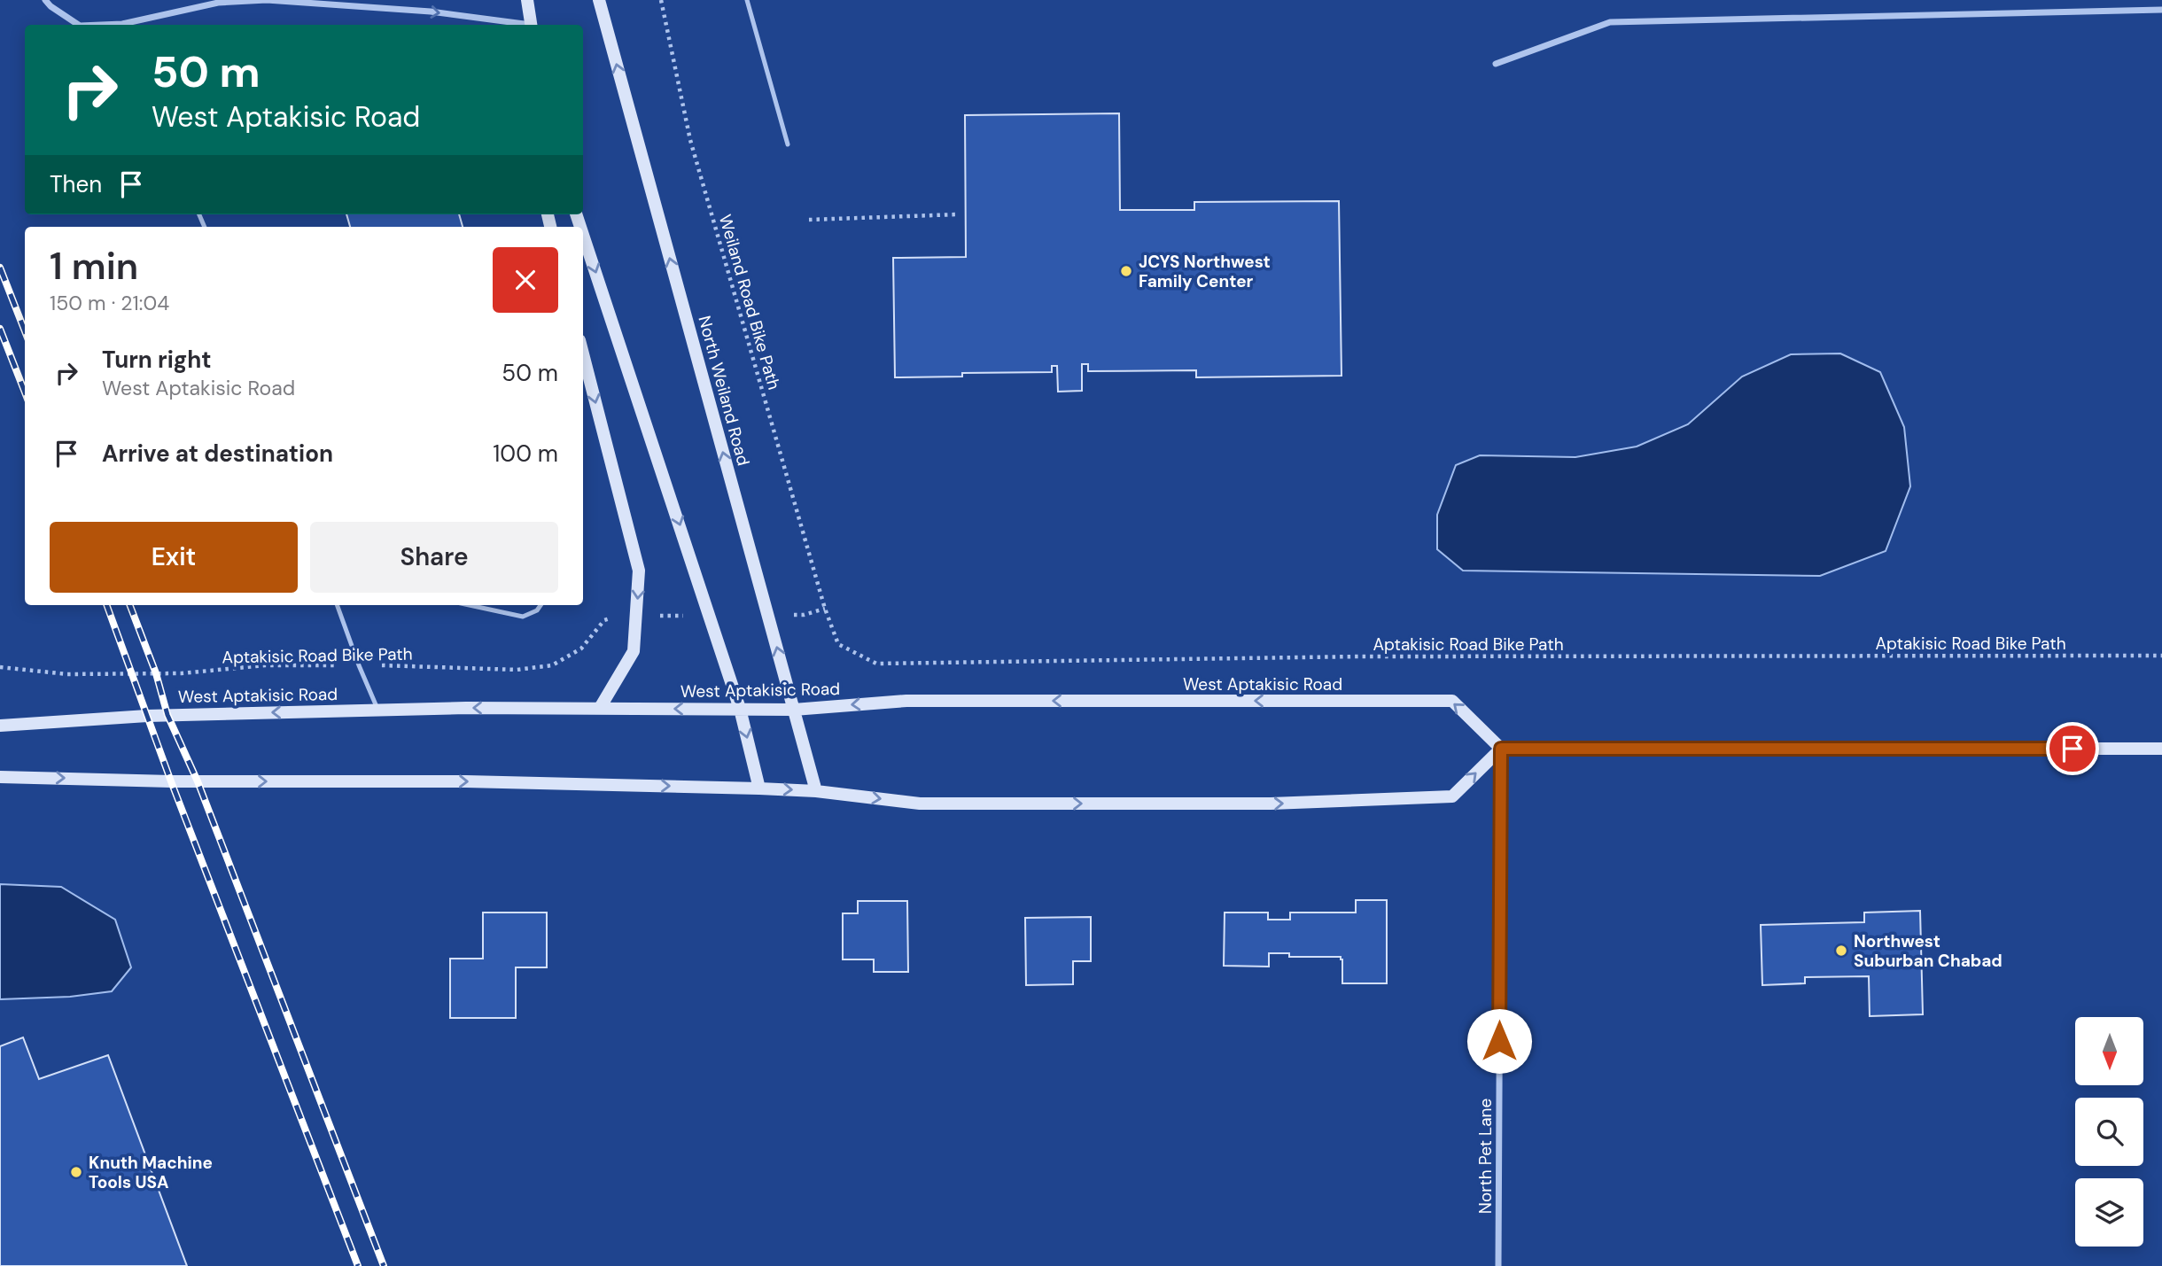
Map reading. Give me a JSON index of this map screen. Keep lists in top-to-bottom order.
{
  "streets": {
    "main road": ["North Weiland Road", "West Aptakisic Road"],
    "street": ["North Pet Lane"],
    "path": ["Weiland Road Bike Path", "Aptakisic Road Bike Path"]
  },
  "crossings": [
    ["Weiland Road Bike Path", "Aptakisic Road Bike Path"],
    ["North Weiland Road", "West Aptakisic Road"],
    ["West Aptakisic Road", "North Pet Lane"]
  ],
  "places": ["JCYS Northwest Family Center", "Northwest Suburban Chabad", "Knuth Machine Tools USA"],
  "north": "bottom",
  "page": {
    "turn": ["50 m", "West Aptakisic Road"],
    "then": "Then",
    "heading": ["1 min", "150 m · 21:04"],
    "list": [
      {
        "name": "Turn right",
        "note": "West Aptakisic Road",
        "value": "50 m"
      },
      {
        "name": "Arrive at destination",
        "value": "100 m"
      }
    ],
    "buttons": ["Exit", "Share"]
  }
}
